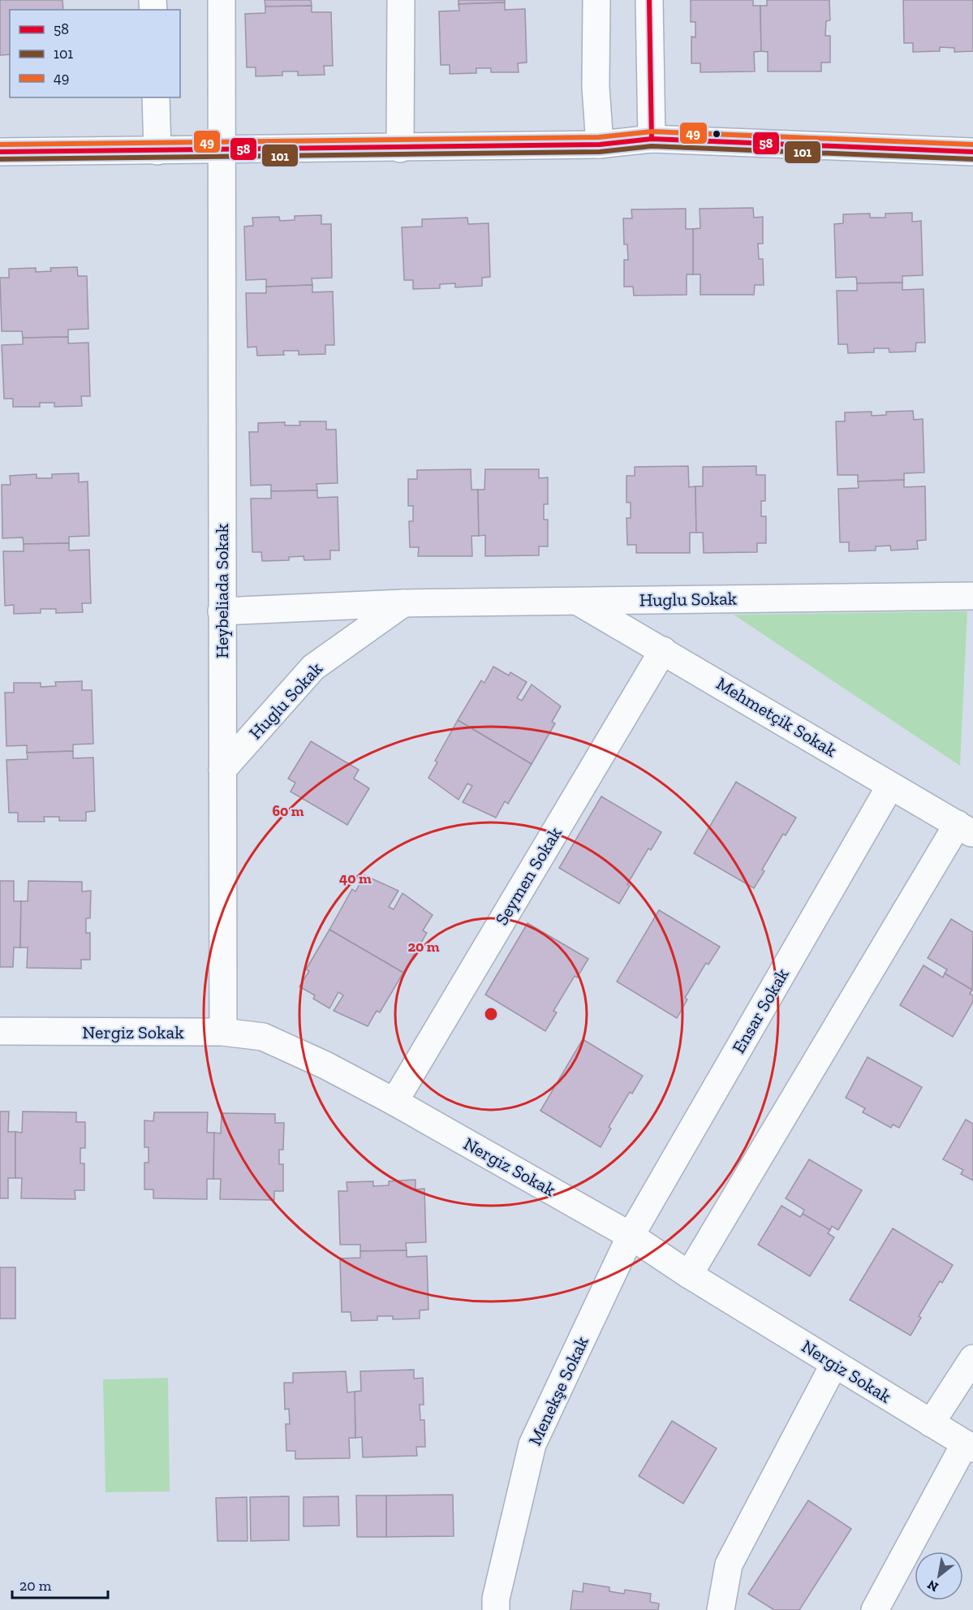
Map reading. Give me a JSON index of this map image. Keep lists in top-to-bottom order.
{
  "streets": {
    "street": [
      "Heybeliada Sokak",
      "Huglu Sokak",
      "Mehmetçik Sokak",
      "Seymen Sokak",
      "Ensar Sokak",
      "Nergiz Sokak",
      "Menekşe Sokak"
    ]
  },
  "crossings": [
    ["Heybeliada Sokak", "Huglu Sokak"],
    ["Heybeliada Sokak", "Nergiz Sokak"],
    ["Huglu Sokak", "Mehmetçik Sokak"],
    ["Mehmetçik Sokak", "Seymen Sokak"],
    ["Mehmetçik Sokak", "Ensar Sokak"],
    ["Seymen Sokak", "Nergiz Sokak"],
    ["Ensar Sokak", "Nergiz Sokak"],
    ["Ensar Sokak", "Menekşe Sokak"],
    ["Nergiz Sokak", "Menekşe Sokak"]
  ],
  "lines": ["transit line 58", "transit line 49", "transit line 101"],
  "legend": ["58", "101", "49"],
  "scale_bar": "20 m",
  "north": "bottom left",
  "rings": ["60 m", "40 m", "20 m"]
}
